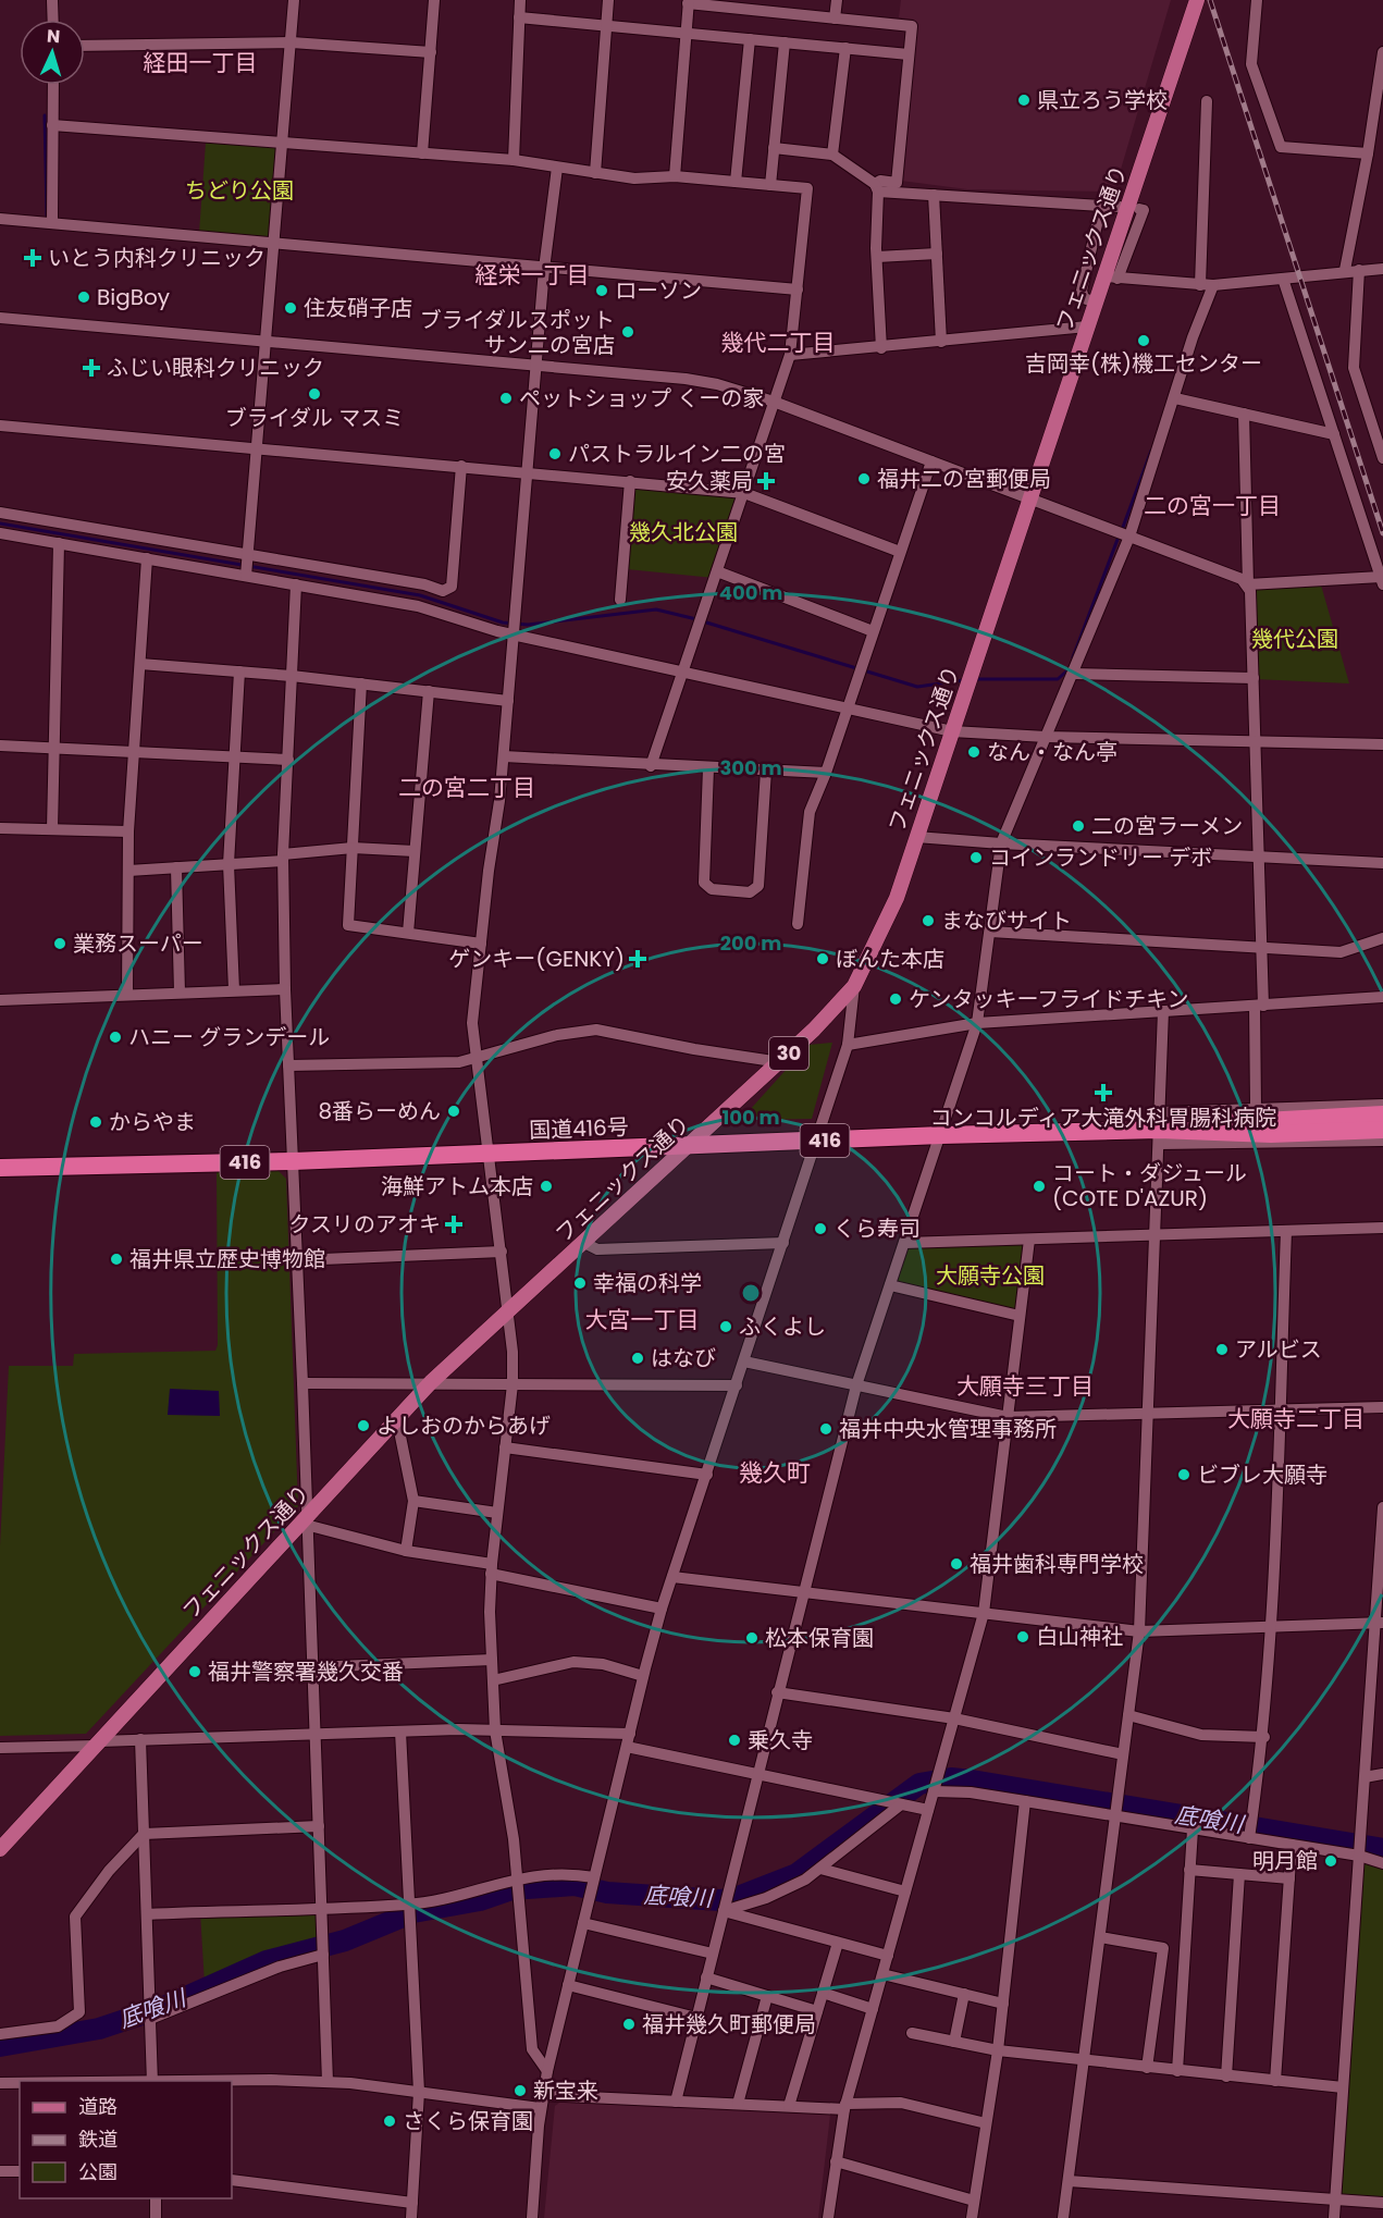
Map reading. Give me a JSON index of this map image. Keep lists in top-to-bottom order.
{
  "streets": {
    "highway": ["国道416号", "416"],
    "main road": ["フェニックス通り", "30"]
  },
  "crossings": [
    ["フェニックス通り", "国道416号"]
  ],
  "districts": [
    "経田一丁目",
    "経栄一丁目",
    "幾代二丁目",
    "二の宮一丁目",
    "二の宮二丁目",
    "大宮一丁目",
    "大願寺三丁目",
    "大願寺二丁目",
    "幾久町"
  ],
  "water": ["底喰川"],
  "parks": [
    "ちどり公園",
    "幾久北公園",
    "幾代公園",
    "大願寺公園"
  ],
  "places": {
    "other": [
      "県立ろう学校",
      "ローソン",
      "BigBoy",
      "住友硝子店",
      "ブライダルスポット サン二の宮店",
      "吉岡幸(株)機工センター",
      "ブライダル マスミ",
      "ペットショップ くーの家",
      "パストラルイン二の宮",
      "福井二の宮郵便局",
      "なん・なん亭",
      "二の宮ラーメン",
      "コインランドリー デボ",
      "まなびサイト",
      "業務スーパー",
      "ぼんた本店",
      "ケンタッキーフライドチキン",
      "ハニー グランデール",
      "8番らーめん",
      "からやま",
      "海鮮アトム本店",
      "コート・ダジュール (COTE D'AZUR)",
      "くら寿司",
      "福井県立歴史博物館",
      "幸福の科学",
      "ふくよし",
      "アルビス",
      "はなび",
      "よしおのからあげ",
      "福井中央水管理事務所",
      "ビブレ大願寺",
      "福井歯科専門学校",
      "白山神社",
      "松本保育園",
      "福井警察署幾久交番",
      "乗久寺",
      "明月館",
      "福井幾久町郵便局",
      "新宝来",
      "さくら保育園"
    ],
    "health": [
      "いとう内科クリニック",
      "ふじい眼科クリニック",
      "安久薬局",
      "ゲンキー(GENKY)",
      "コンコルディア大滝外科胃腸科病院",
      "クスリのアオキ"
    ]
  },
  "legend": ["道路", "鉄道", "公園"],
  "north": "top",
  "rings": [
    "400 m",
    "300 m",
    "200 m",
    "100 m"
  ]
}
